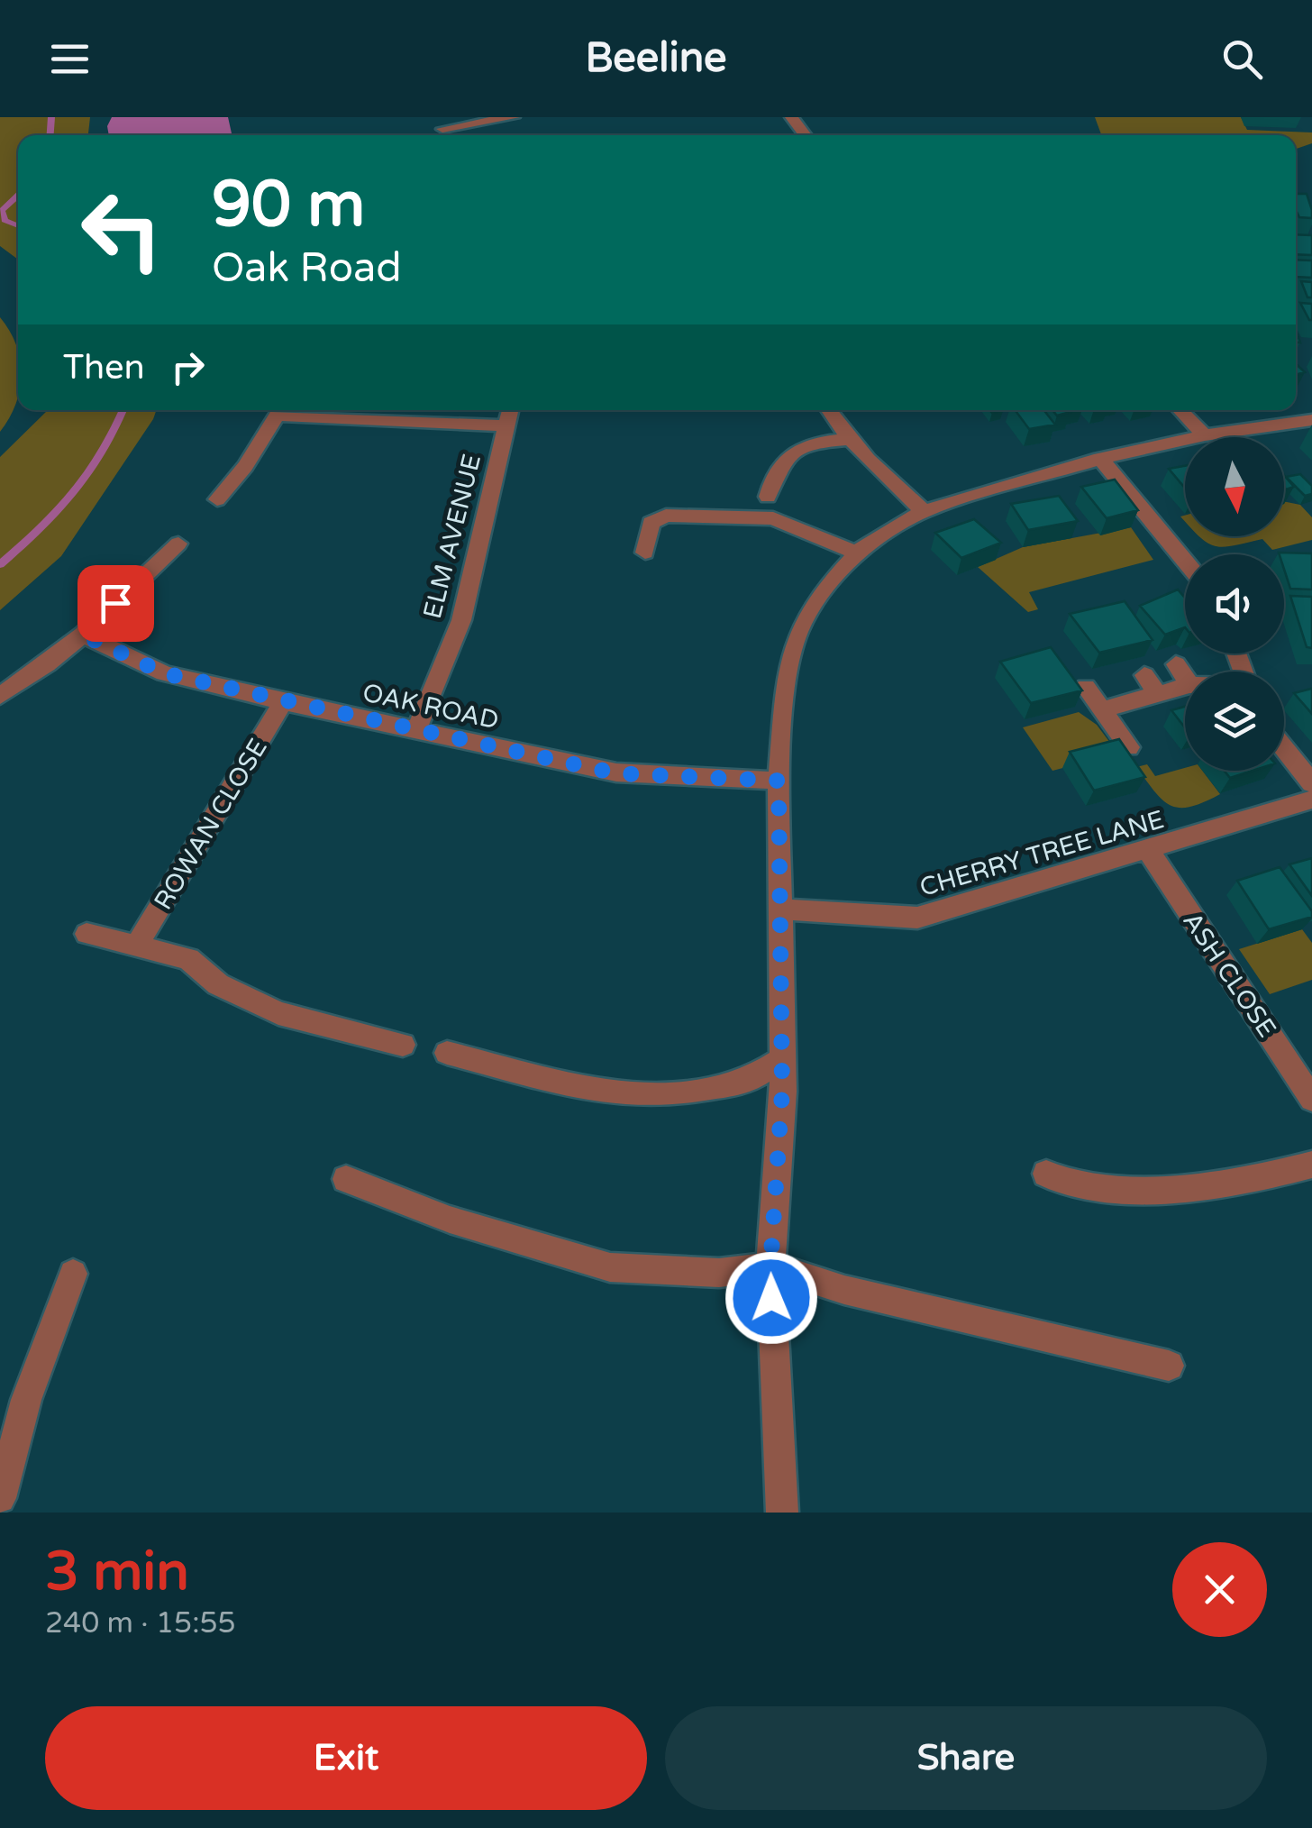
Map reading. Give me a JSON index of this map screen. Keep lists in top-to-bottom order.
{
  "streets": {
    "street": [
      "ELM AVENUE",
      "OAK ROAD",
      "ROWAN CLOSE",
      "CHERRY TREE LANE",
      "ASH CLOSE"
    ]
  },
  "crossings": [
    ["ELM AVENUE", "OAK ROAD"],
    ["OAK ROAD", "ROWAN CLOSE"],
    ["CHERRY TREE LANE", "ASH CLOSE"]
  ],
  "north": "bottom",
  "page": {
    "header": "Beeline",
    "turn": ["90 m", "Oak Road"],
    "then": "Then",
    "heading": ["3 min", "240 m · 15:55"],
    "buttons": ["Exit", "Share"]
  }
}
